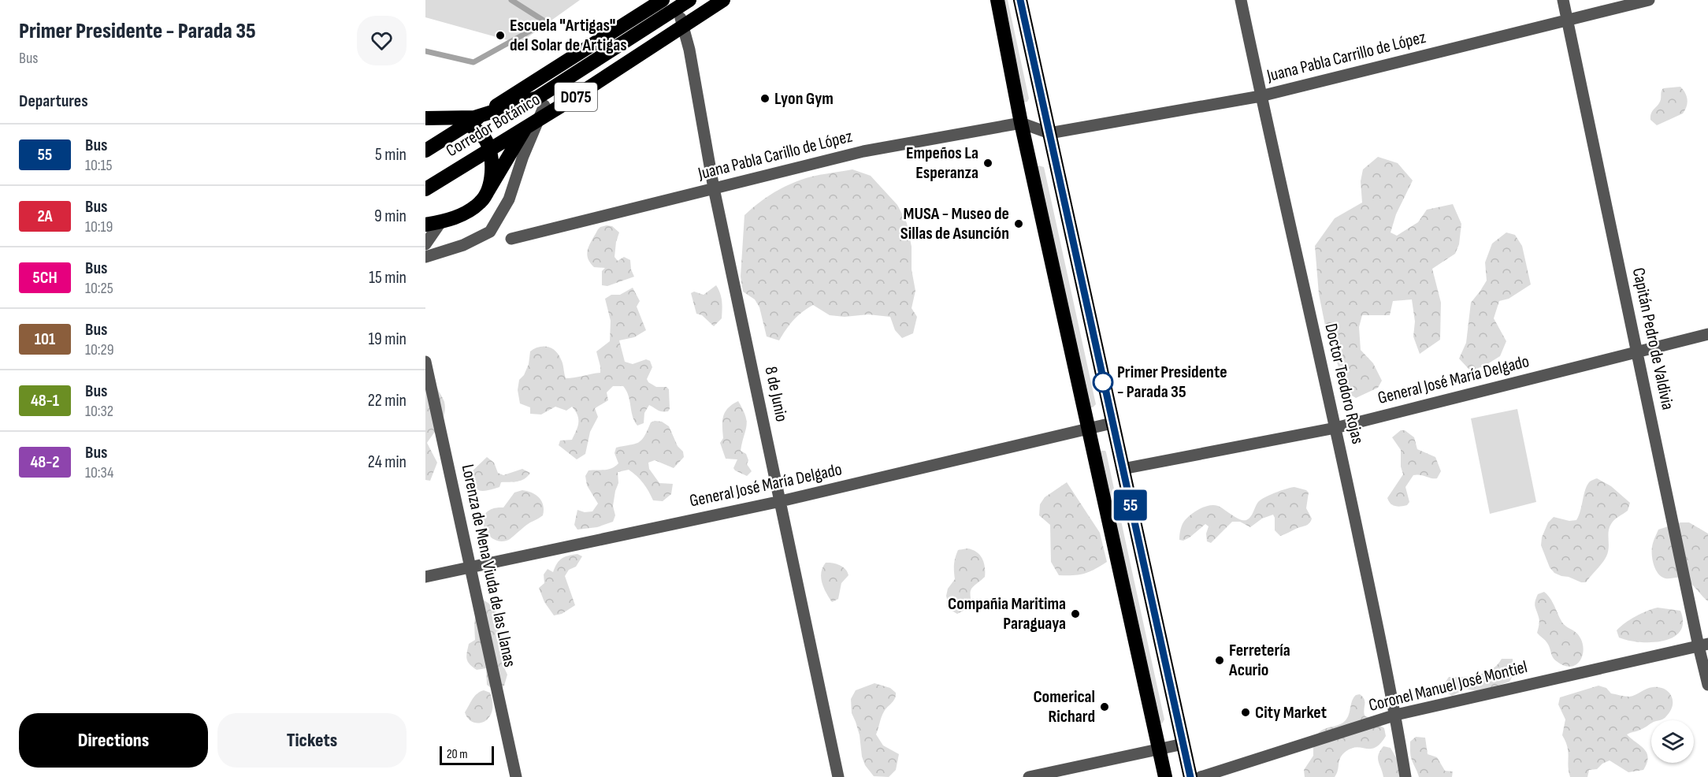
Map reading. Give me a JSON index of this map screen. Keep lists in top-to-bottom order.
{
  "streets": {
    "highway": ["D075", "Corredor Botánico"],
    "street": [
      "Juana Pabla Carrillo de López",
      "Juana Pabla Carillo de López",
      "Capitán Pedro de Valdivia",
      "General José María Delgado",
      "Doctor Teodoro Rojas",
      "8 de Junio",
      "Lorenza de Mena Viuda de las Llanas",
      "Coronel Manuel José Montiel"
    ]
  },
  "crossings": [
    ["Juana Pabla Carrillo de López", "Capitán Pedro de Valdivia"],
    ["Juana Pabla Carrillo de López", "Doctor Teodoro Rojas"],
    ["D075", "8 de Junio"],
    ["Juana Pabla Carillo de López", "8 de Junio"],
    ["Capitán Pedro de Valdivia", "General José María Delgado"],
    ["Capitán Pedro de Valdivia", "Coronel Manuel José Montiel"],
    ["General José María Delgado", "Doctor Teodoro Rojas"],
    ["General José María Delgado", "8 de Junio"],
    ["General José María Delgado", "Lorenza de Mena Viuda de las Llanas"],
    ["Doctor Teodoro Rojas", "Coronel Manuel José Montiel"]
  ],
  "places": [
    "Escuela \"Artigas\" del Solar de Artigas",
    "Lyon Gym",
    "Empeños La Esperanza",
    "MUSA - Museo de Sillas de Asunción",
    "Primer Presidente - Parada 35",
    "Compañia Maritima Paraguaya",
    "Ferretería Acurio",
    "Comerical Richard",
    "City Market"
  ],
  "lines": ["bus line 55"],
  "scale_bar": "20 m",
  "page": {
    "heading": [
      ["Primer Presidente - Parada 35", "Bus"],
      "Departures"
    ],
    "on_map": "55",
    "list": [
      {
        "mark": "55",
        "name": "Bus",
        "note": "10:15",
        "value": "5 min"
      },
      {
        "mark": "2A",
        "name": "Bus",
        "note": "10:19",
        "value": "9 min"
      },
      {
        "mark": "5CH",
        "name": "Bus",
        "note": "10:25",
        "value": "15 min"
      },
      {
        "mark": "101",
        "name": "Bus",
        "note": "10:29",
        "value": "19 min"
      },
      {
        "mark": "48-1",
        "name": "Bus",
        "note": "10:32",
        "value": "22 min"
      },
      {
        "mark": "48-2",
        "name": "Bus",
        "note": "10:34",
        "value": "24 min"
      }
    ],
    "buttons": ["Directions", "Tickets"],
    "scale": "20 m"
  }
}
